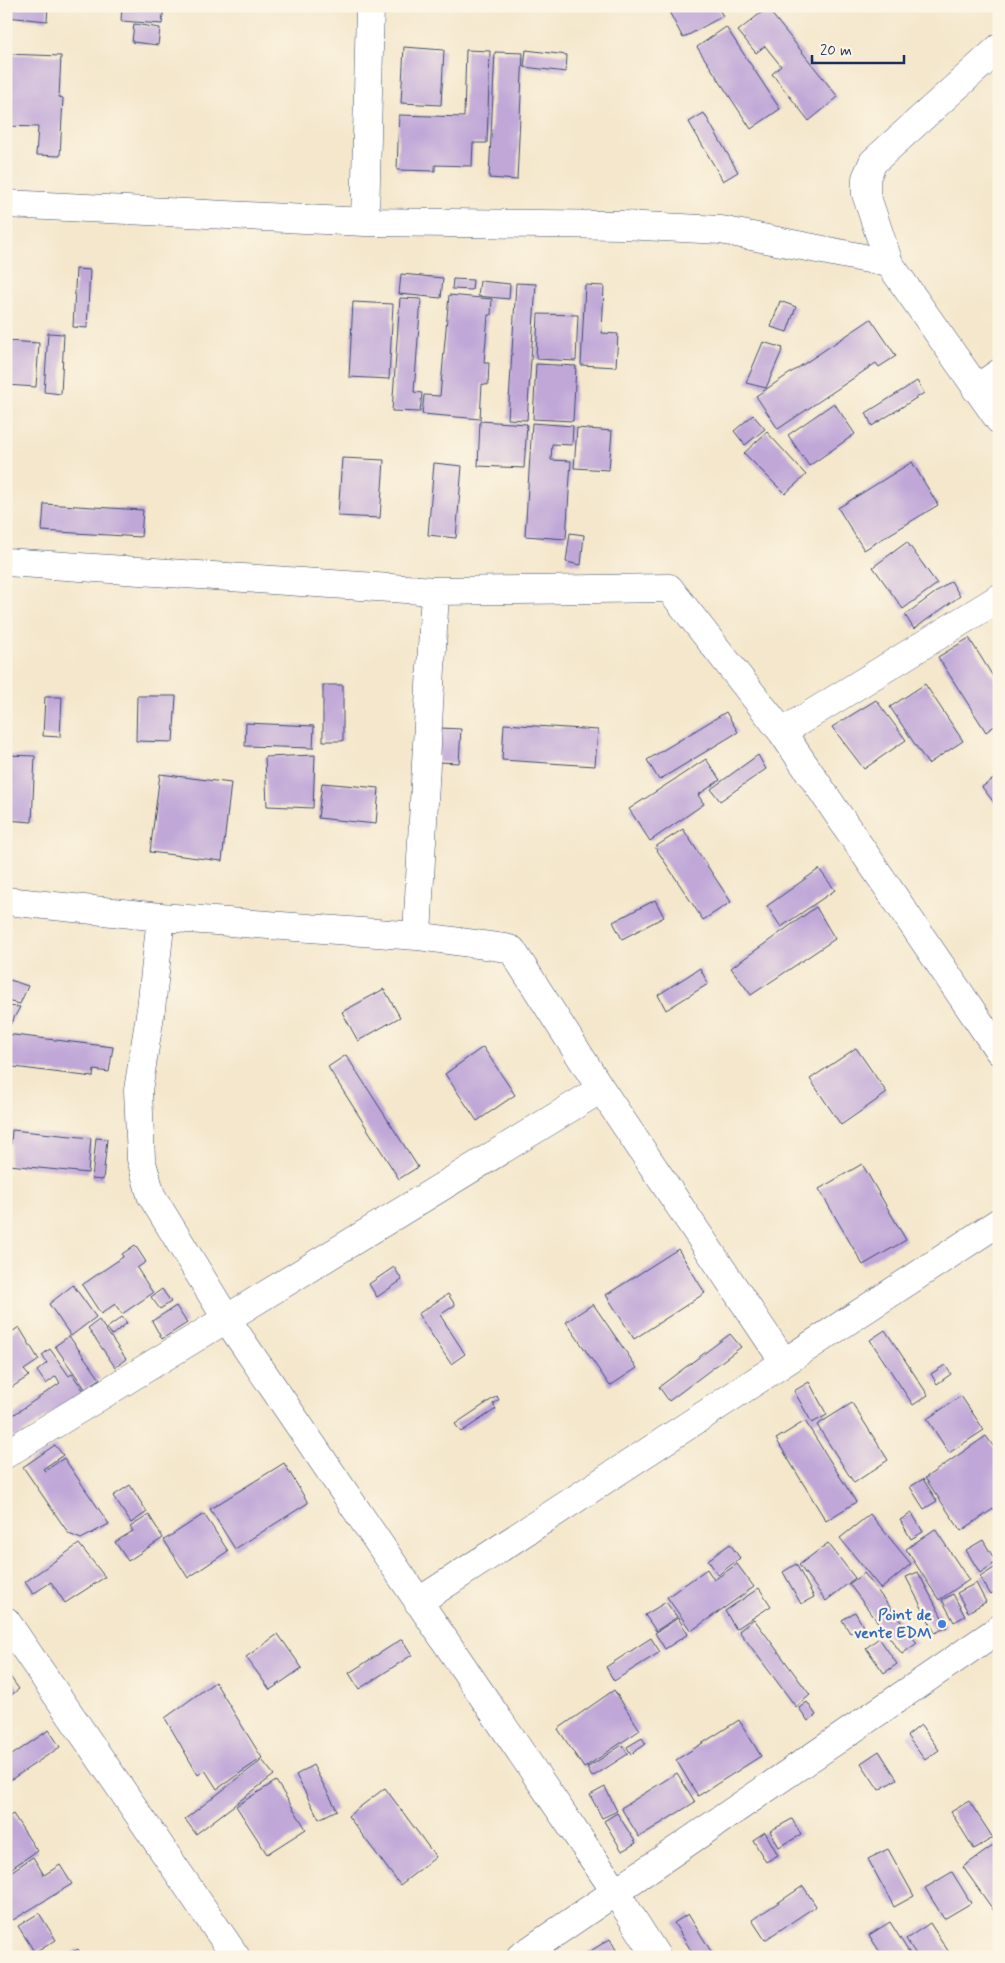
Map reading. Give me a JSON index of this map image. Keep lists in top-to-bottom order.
{
  "places": ["Point de vente EDM"],
  "scale_bar": "20 m"
}
